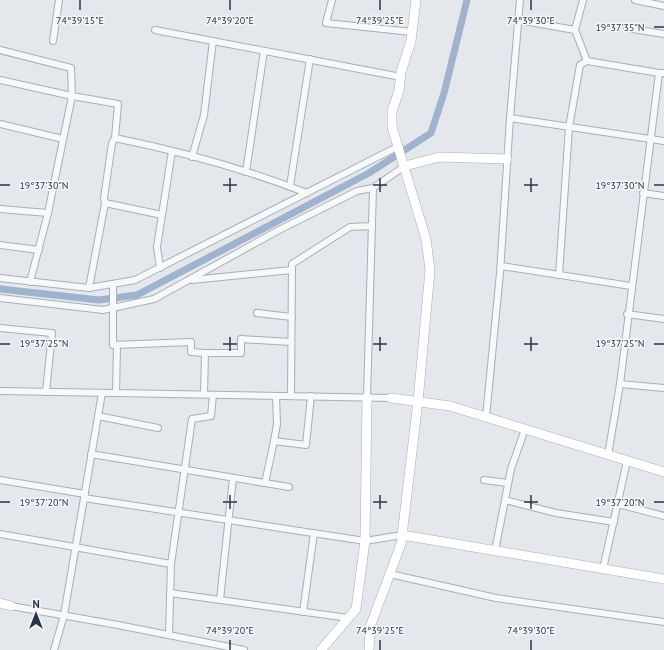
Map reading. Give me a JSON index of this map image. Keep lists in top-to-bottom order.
{
  "north": "top",
  "coordinates": [
    "74°39'15\"E",
    "74°39'20\"E",
    "74°39'25\"E",
    "74°39'30\"E",
    "19°37'35\"N",
    "19°37'30\"N",
    "19°37'25\"N",
    "19°37'20\"N"
  ]
}
